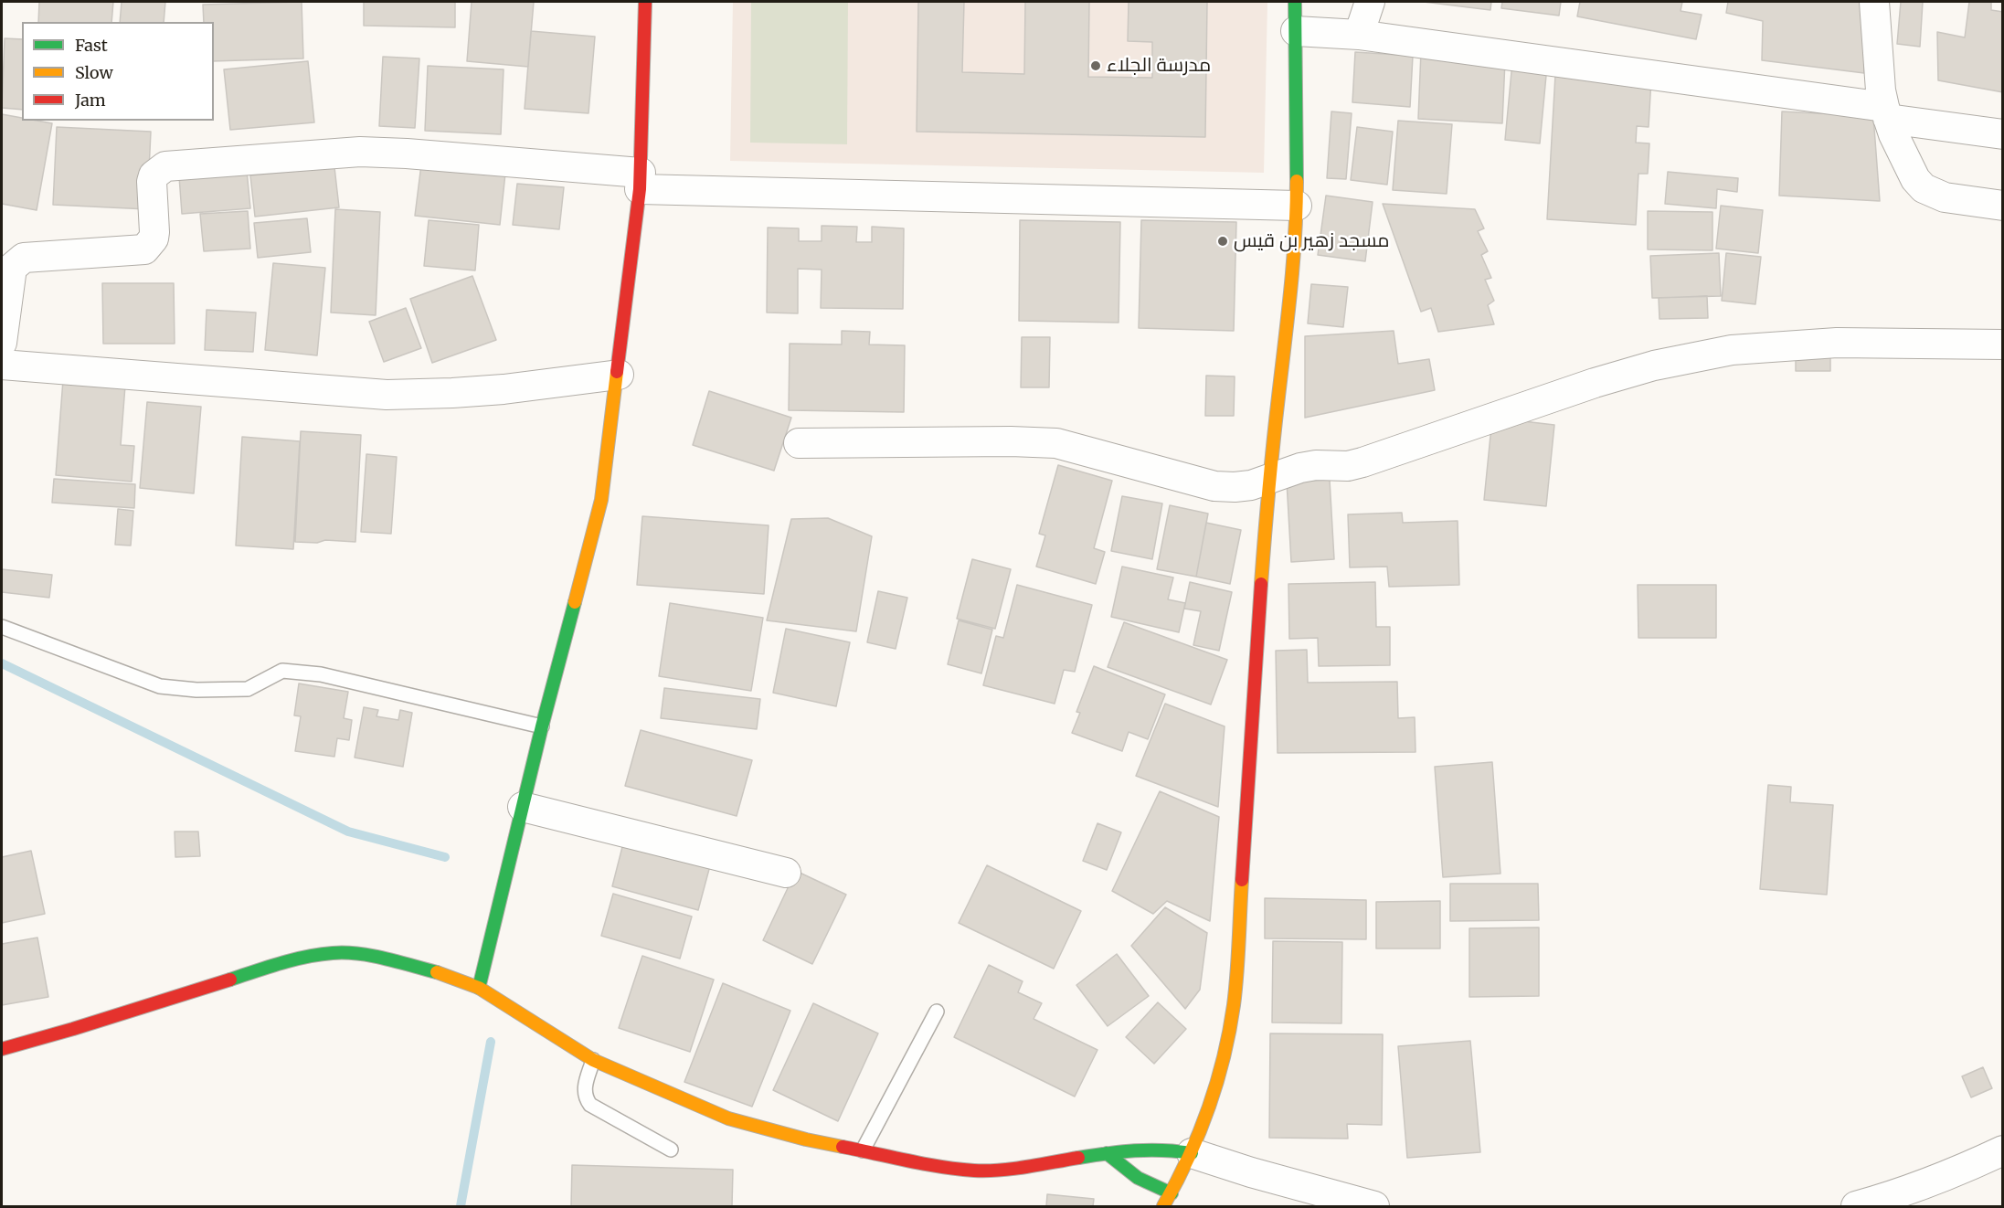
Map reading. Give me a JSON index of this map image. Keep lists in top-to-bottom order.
{
  "places": ["مدرسة الجلاء", "مسجد زهير بن قيس"],
  "legend": ["Fast", "Slow", "Jam"]
}
